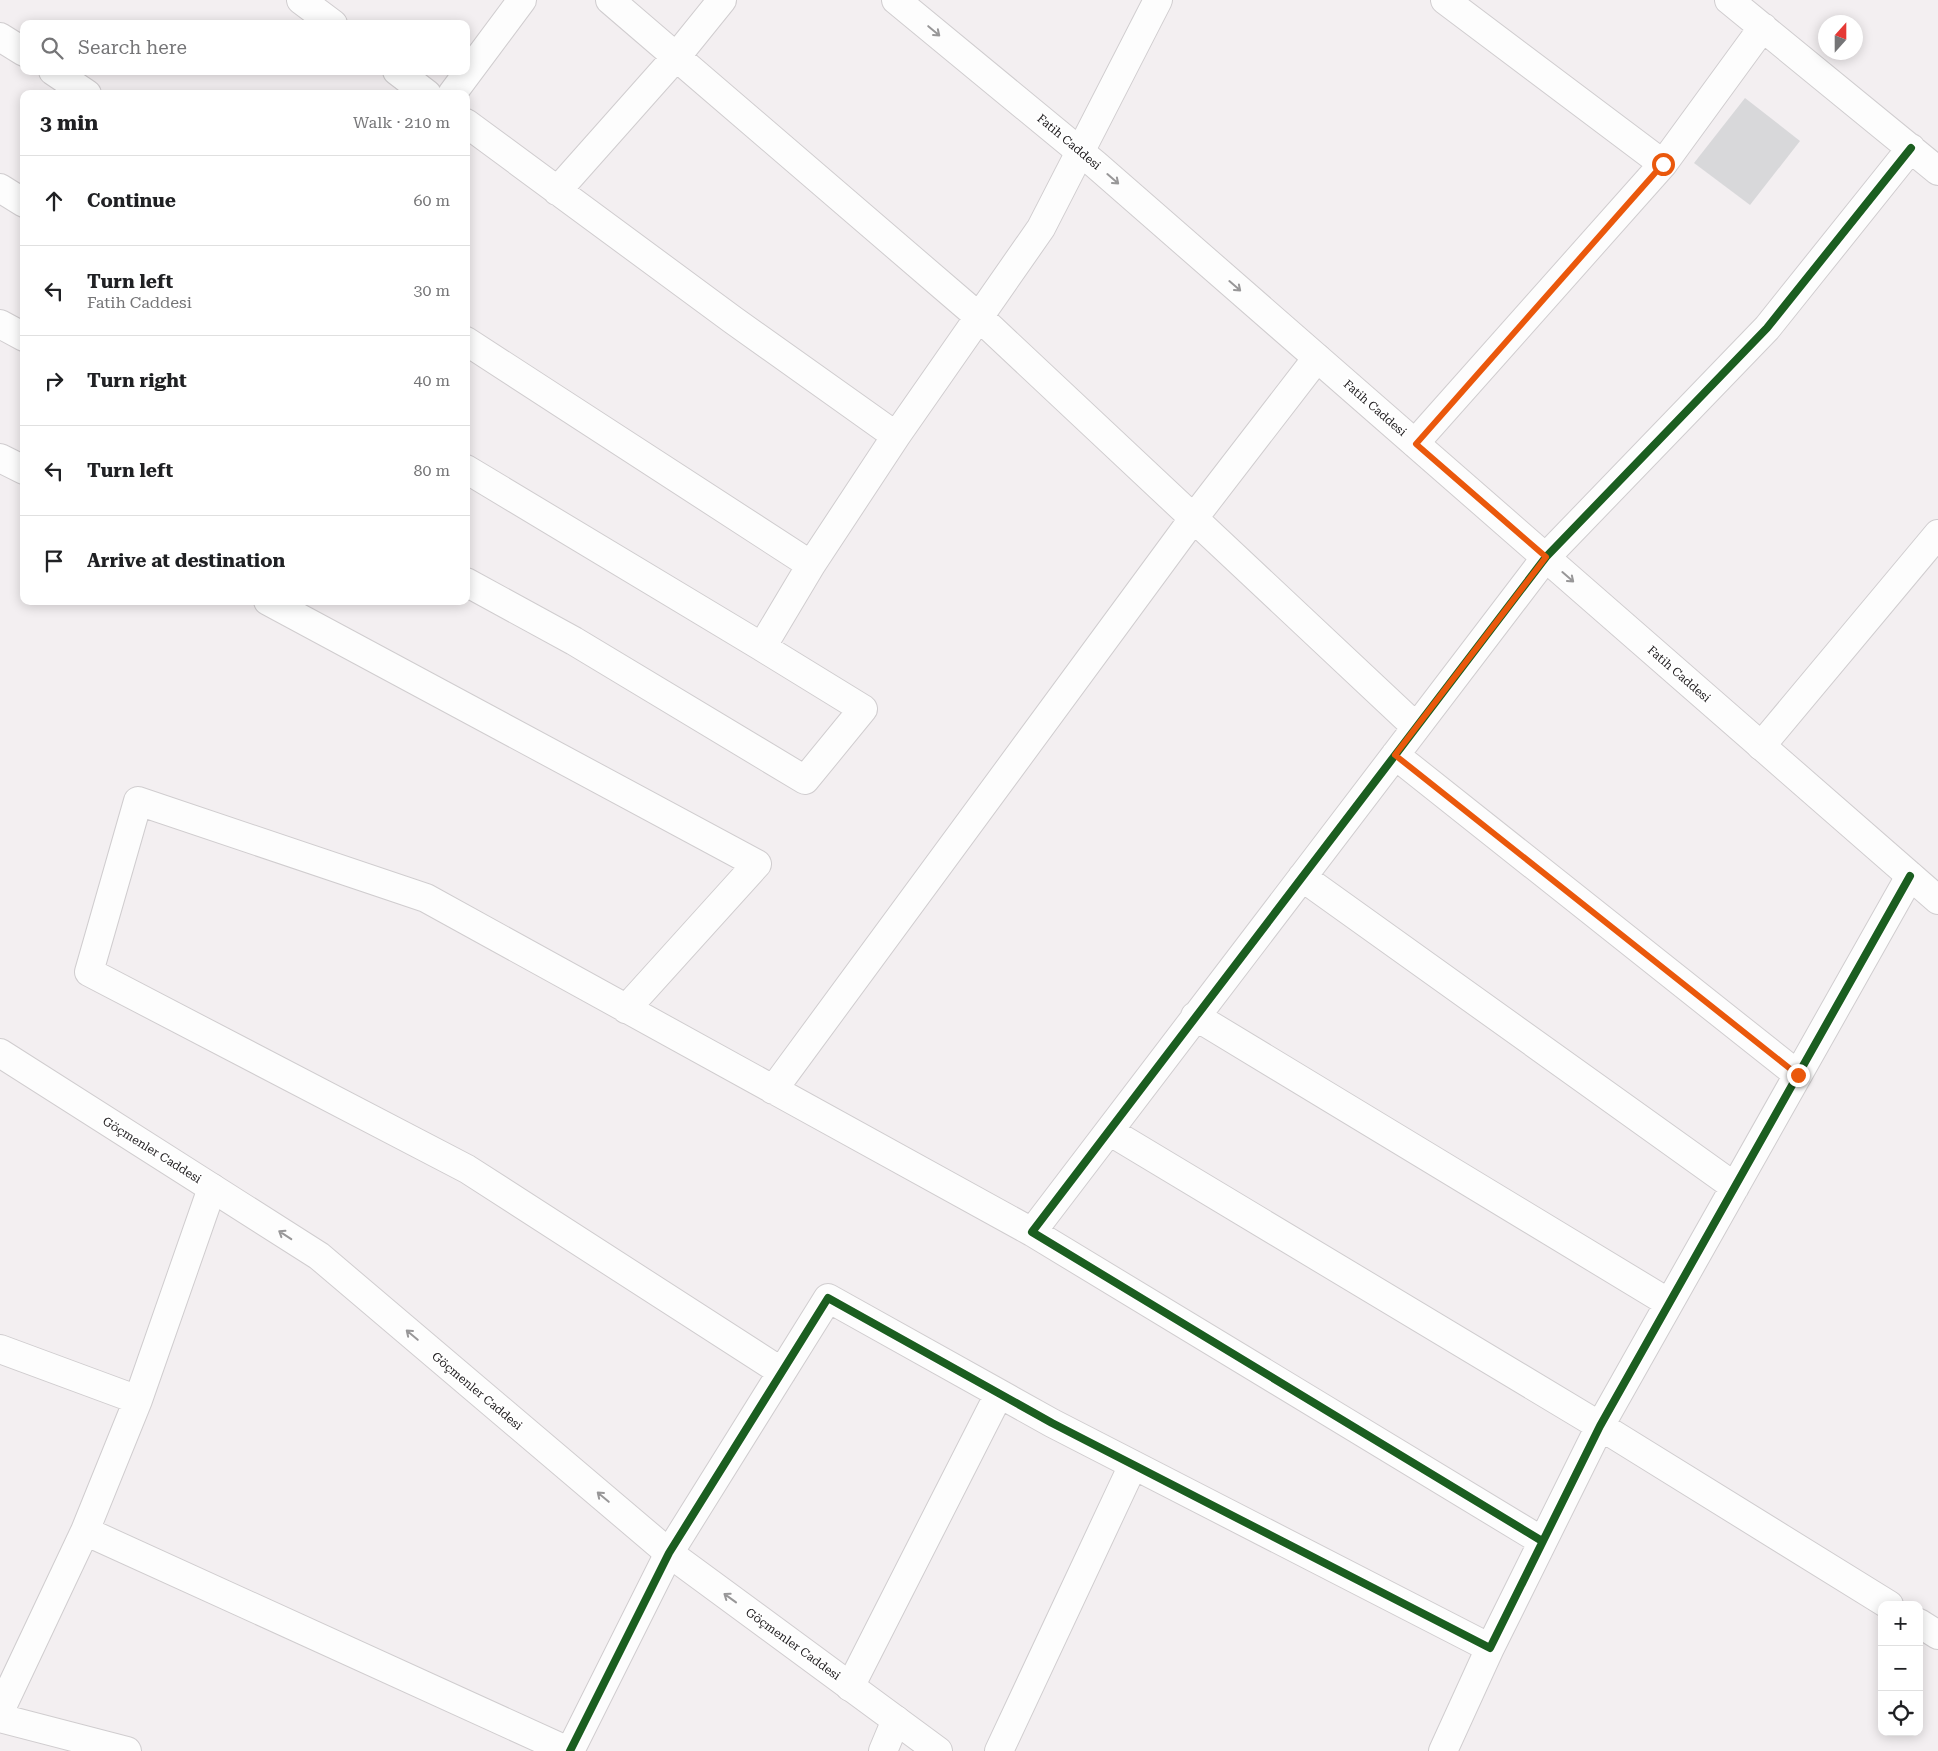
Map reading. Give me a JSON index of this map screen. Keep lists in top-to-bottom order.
{
  "streets": {
    "street": ["Fatih Caddesi", "Göçmenler Caddesi"]
  },
  "one_way": ["Göçmenler Caddesi"],
  "north": "top",
  "page": {
    "search": "Search here",
    "heading": ["3 min", "Walk · 210 m"],
    "list": [
      ["Continue", "60 m"],
      ["Turn left", "Fatih Caddesi", "30 m"],
      ["Turn right", "40 m"],
      ["Turn left", "80 m"],
      "Arrive at destination"
    ],
    "map_buttons": ["+", "−"]
  }
}
